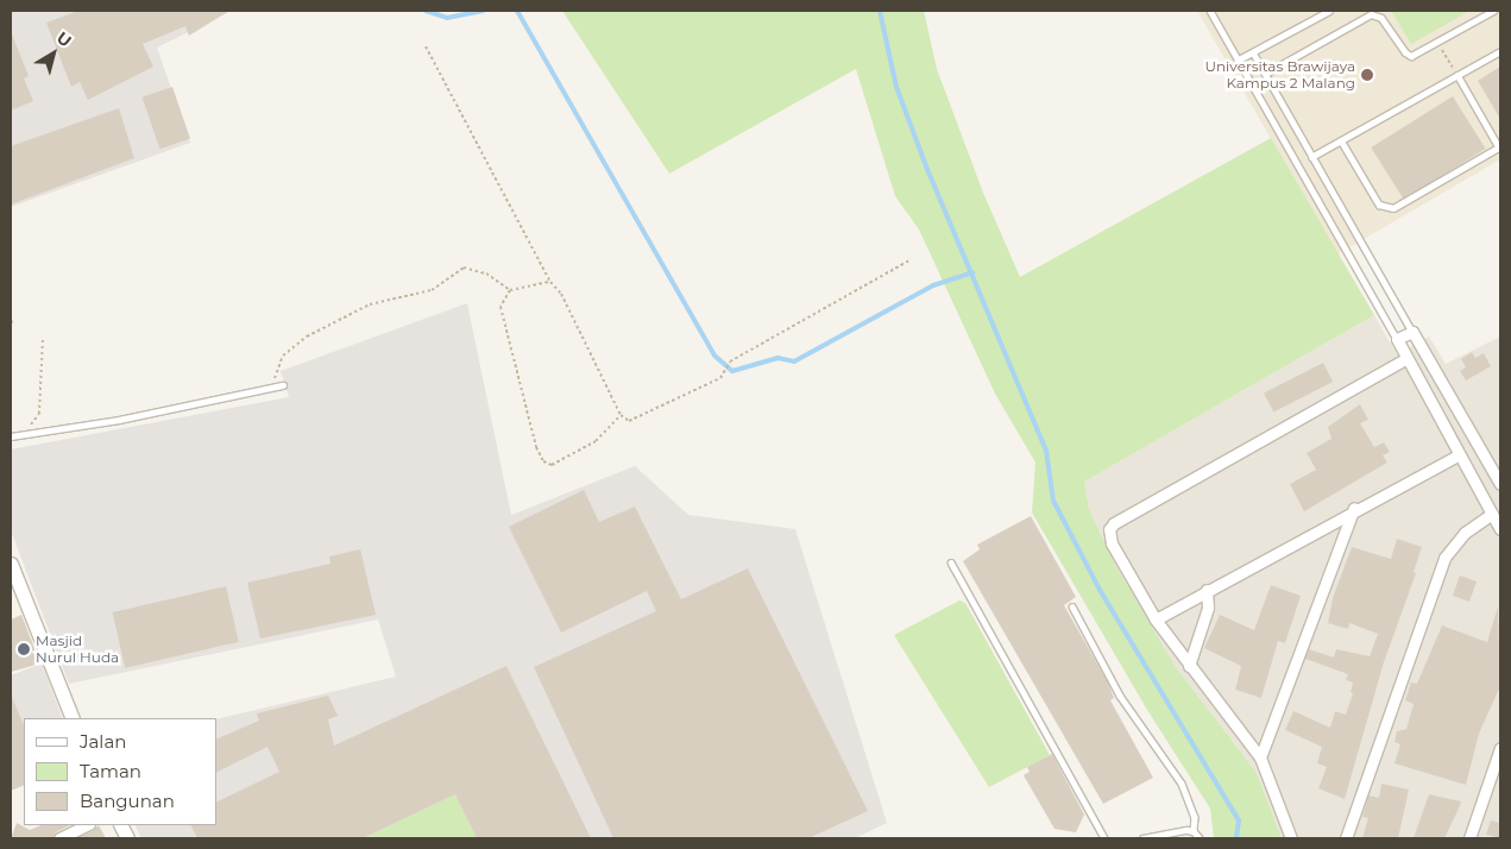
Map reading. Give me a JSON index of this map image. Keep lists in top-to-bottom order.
{
  "places": ["Universitas Brawijaya Kampus 2 Malang", "Masjid Nurul Huda"],
  "legend": ["Jalan", "Taman", "Bangunan"],
  "north": "top right"
}
